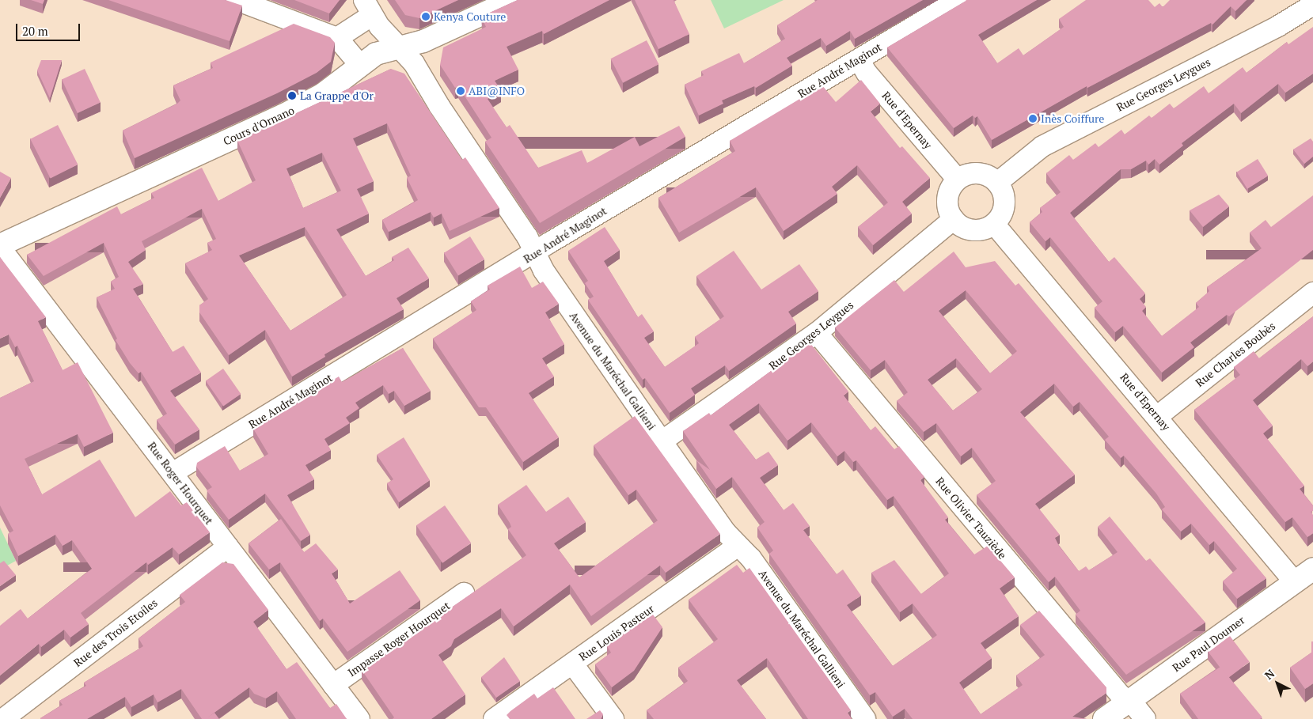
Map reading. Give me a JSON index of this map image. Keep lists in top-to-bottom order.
{
  "streets": {
    "street": [
      "Rue André Maginot",
      "Rue Georges Leygues",
      "Rue d'Epernay",
      "Cours d'Ornano",
      "Rue Charles Boubès",
      "Avenue du Maréchal Gallieni",
      "Rue Roger Hourquet",
      "Rue Olivier Tauziède",
      "Rue des Trois Etoiles",
      "Rue Louis Pasteur",
      "Impasse Roger Hourquet",
      "Rue Paul Doumer"
    ]
  },
  "crossings": [
    ["Rue André Maginot", "Rue d'Epernay"],
    ["Rue André Maginot", "Avenue du Maréchal Gallieni"],
    ["Rue André Maginot", "Rue Roger Hourquet"],
    ["Rue Georges Leygues", "Rue d'Epernay"],
    ["Rue Georges Leygues", "Avenue du Maréchal Gallieni"],
    ["Rue Georges Leygues", "Rue Olivier Tauziède"],
    ["Rue d'Epernay", "Rue Charles Boubès"],
    ["Rue d'Epernay", "Rue Paul Doumer"],
    ["Cours d'Ornano", "Avenue du Maréchal Gallieni"],
    ["Cours d'Ornano", "Rue Roger Hourquet"],
    ["Avenue du Maréchal Gallieni", "Rue Louis Pasteur"],
    ["Rue Roger Hourquet", "Rue des Trois Etoiles"],
    ["Rue Roger Hourquet", "Impasse Roger Hourquet"],
    ["Rue Olivier Tauziède", "Rue Paul Doumer"]
  ],
  "places": [
    "Kenya Couture",
    "ABI@INFO",
    "La Grappe d'Or",
    "Inès Coiffure"
  ],
  "scale_bar": "20 m",
  "north": "top left"
}
